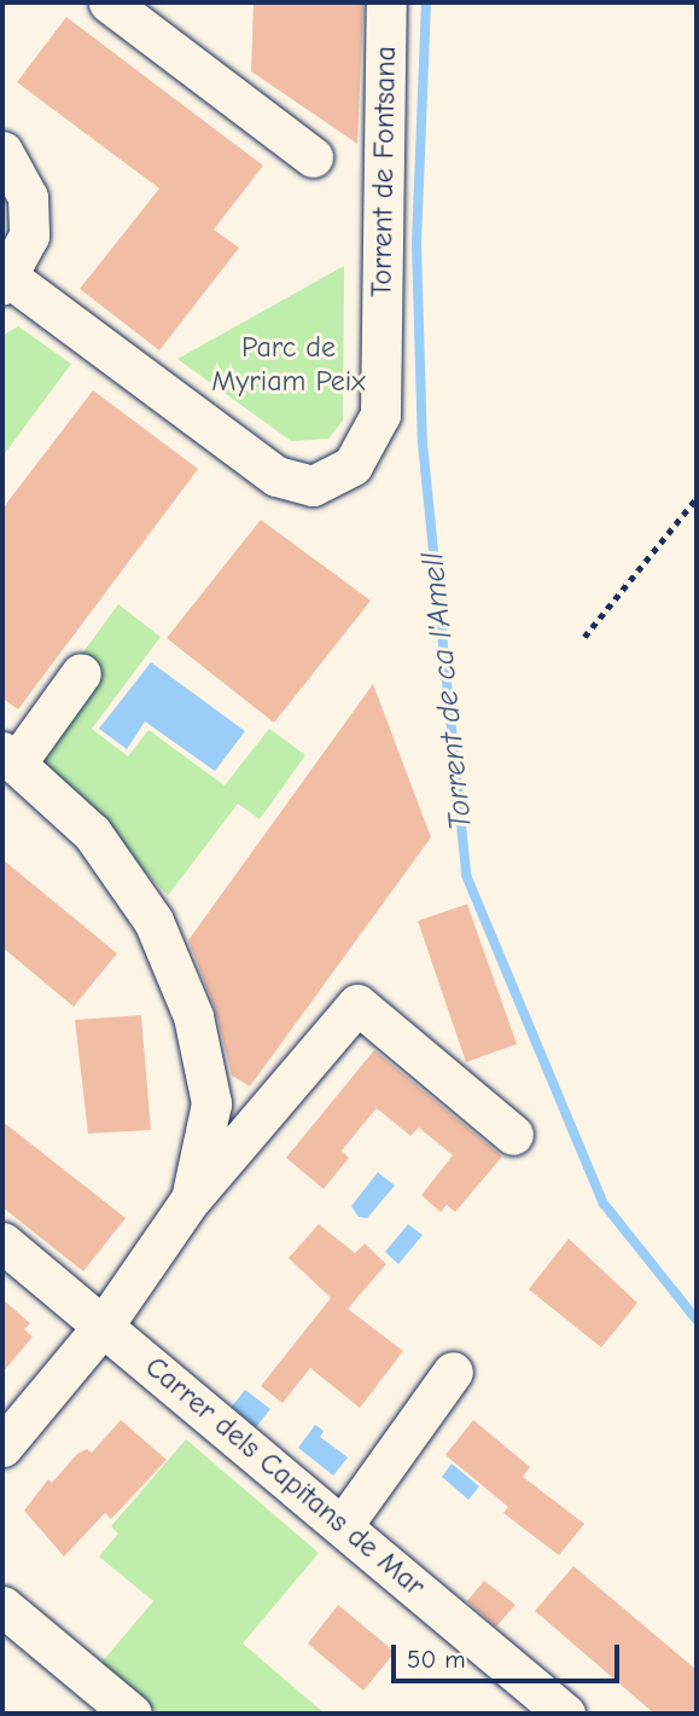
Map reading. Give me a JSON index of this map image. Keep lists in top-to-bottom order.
{
  "streets": {
    "street": ["Torrent de Fontsana", "Carrer dels Capitans de Mar"]
  },
  "water": ["Torrent de ca l'Amell"],
  "parks": ["Parc de Myriam Peix"],
  "scale_bar": "50 m"
}
